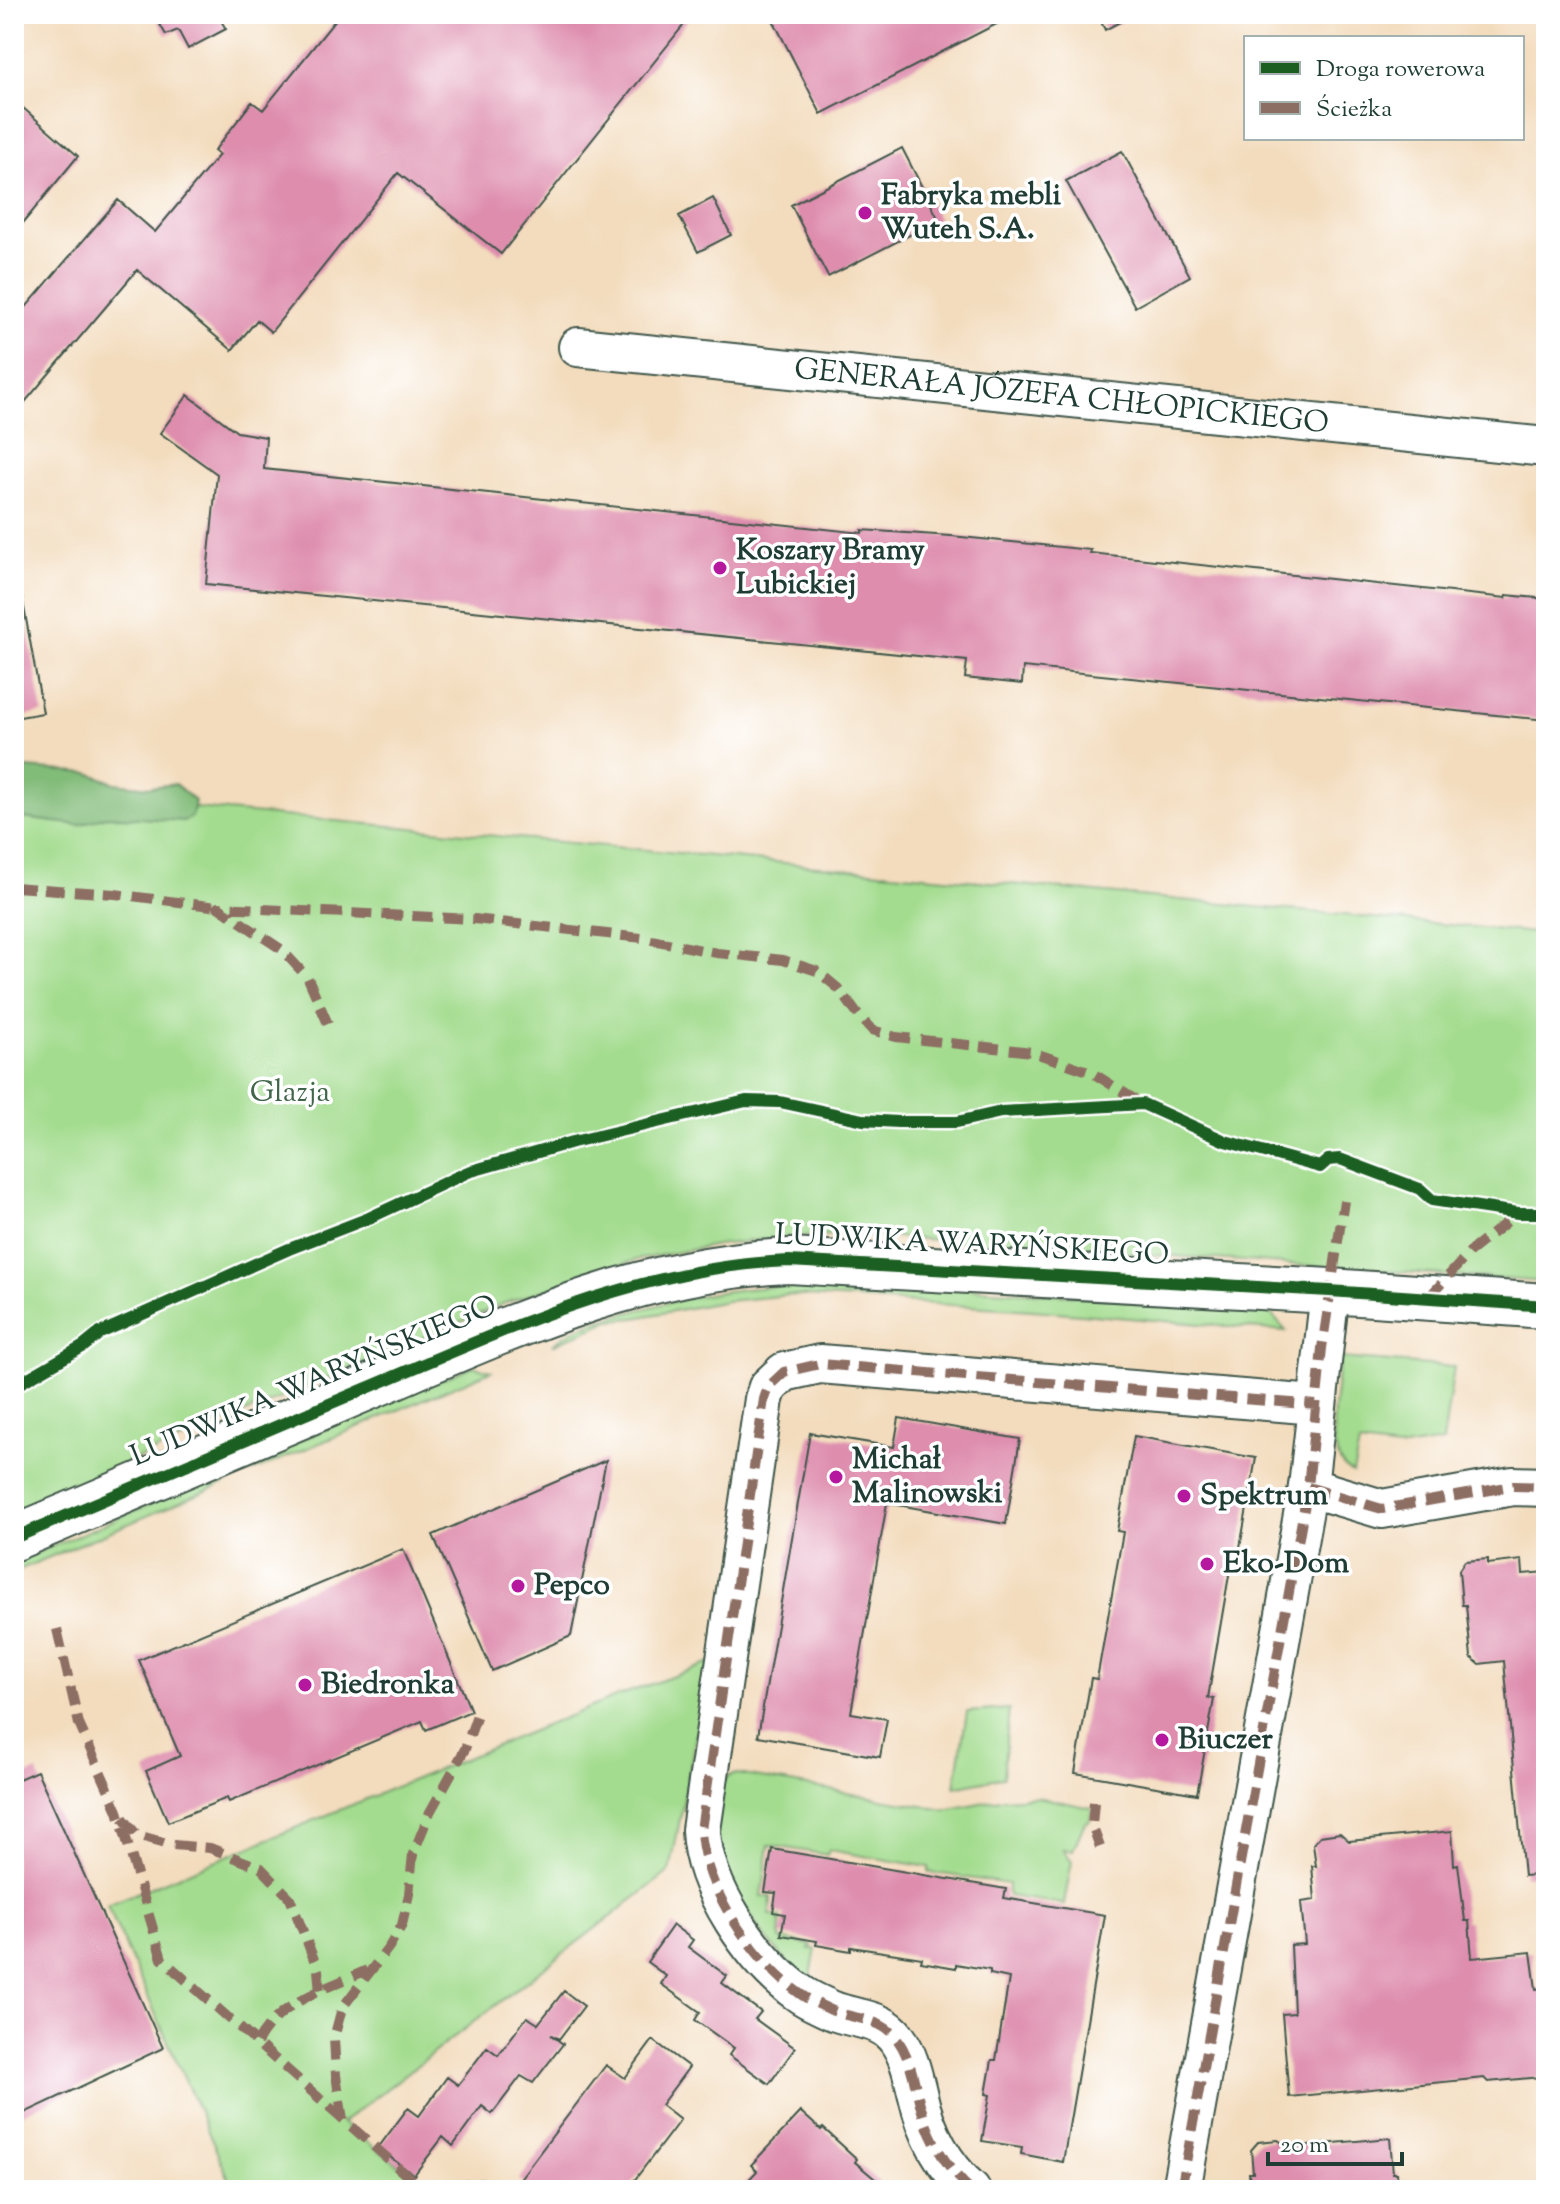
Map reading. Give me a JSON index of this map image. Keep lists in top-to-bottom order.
{
  "streets": {
    "street": ["GENERAŁA JÓZEFA CHŁOPICKIEGO", "LUDWIKA WARYŃSKIEGO"]
  },
  "parks": ["Glazja"],
  "places": [
    "Fabryka mebli Wuteh S.A.",
    "Koszary Bramy Lubickiej",
    "Michał Malinowski",
    "Spektrum",
    "Eko-Dom",
    "Pepco",
    "Biedronka",
    "Biuczer"
  ],
  "legend": ["Droga rowerowa", "Ścieżka"],
  "scale_bar": "20 m"
}
